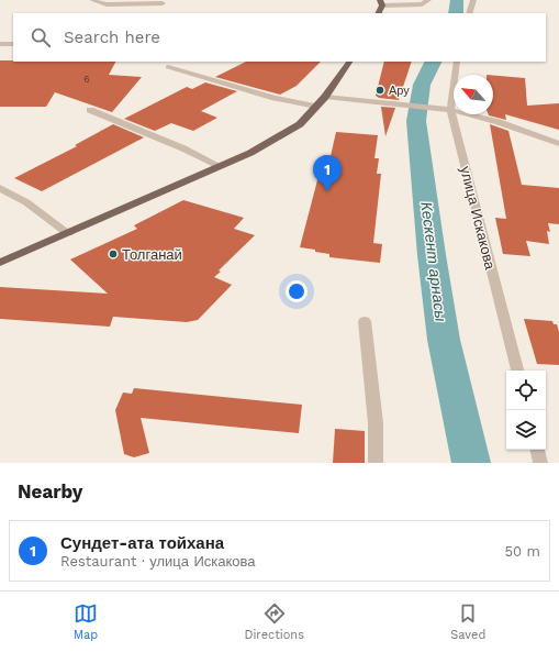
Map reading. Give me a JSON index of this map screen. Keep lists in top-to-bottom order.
{
  "streets": {
    "street": ["улица Искакова"]
  },
  "water": ["Кескент арнасы"],
  "places": ["Ару", "Толганай"],
  "house_numbers": ["6"],
  "north": "top left",
  "page": {
    "search": "Search here",
    "pins": "1",
    "heading": "Nearby",
    "list": [
      {
        "mark": "1",
        "name": "Сундет-ата тойхана",
        "note": "Restaurant · улица Искакова",
        "value": "50 m"
      }
    ],
    "nav": ["Map", "Directions", "Saved"]
  }
}
